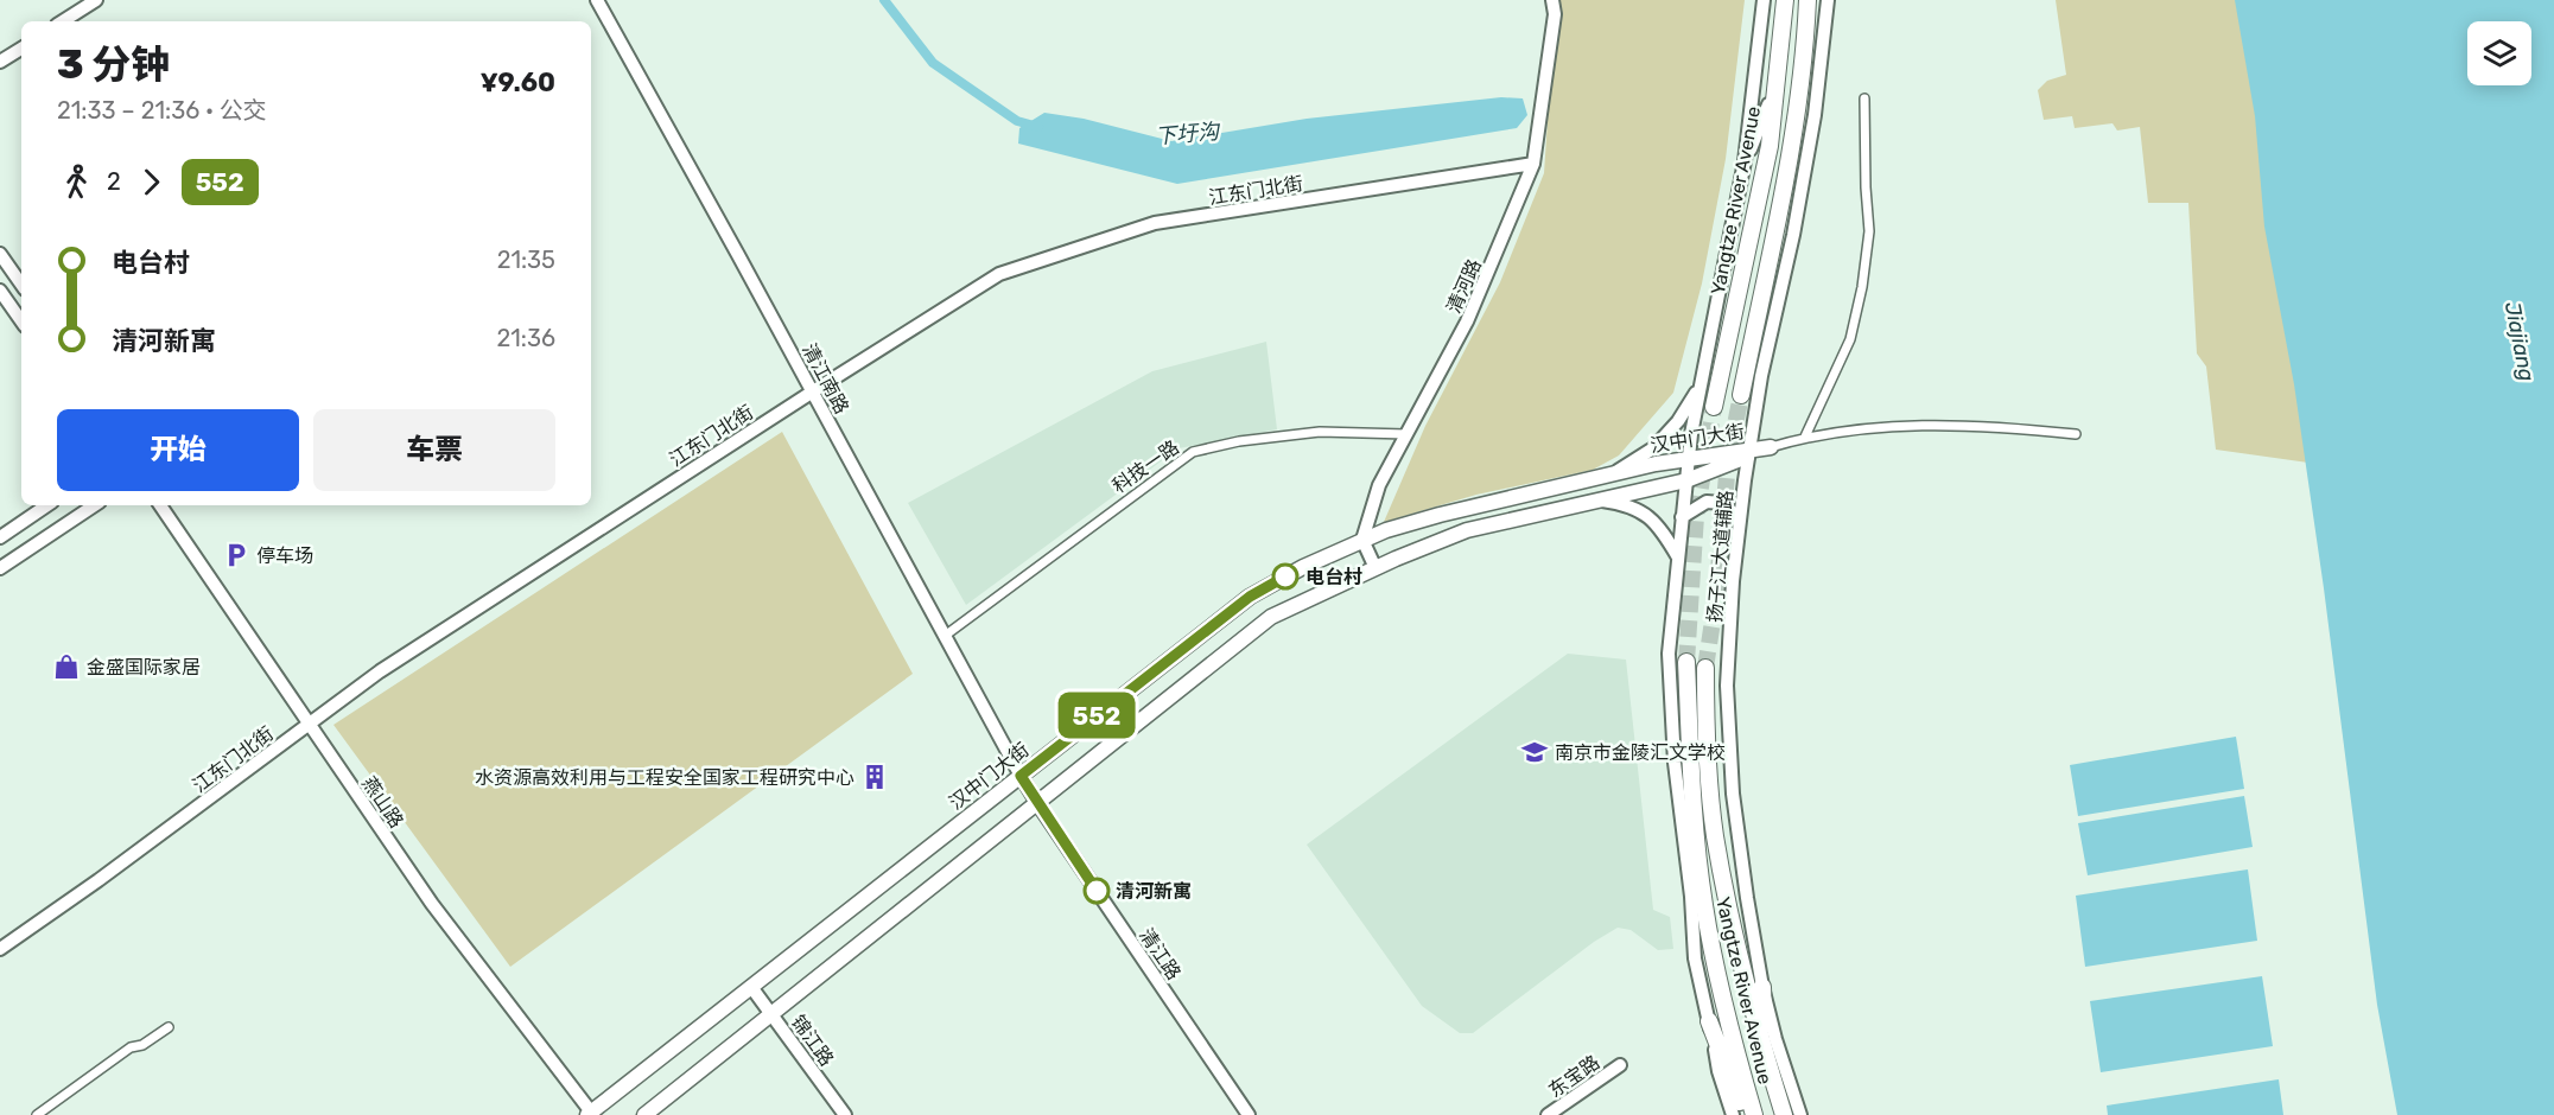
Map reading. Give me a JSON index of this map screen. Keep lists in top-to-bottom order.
{
  "streets": {
    "highway": ["Yangtze River Avenue"],
    "main road": ["汉中门大街"],
    "street": [
      "江东门北街",
      "清河路",
      "清江南路",
      "科技一路",
      "扬子江大道辅路",
      "燕山路",
      "清江路",
      "锦江路",
      "东宝路"
    ]
  },
  "crossings": [
    ["江东门北街", "清河路"],
    ["江东门北街", "清江南路"],
    ["江东门北街", "燕山路"],
    ["清河路", "汉中门大街"],
    ["清河路", "科技一路"],
    ["清江南路", "汉中门大街"],
    ["清江南路", "科技一路"],
    ["清江南路", "清江路"],
    ["汉中门大街", "扬子江大道辅路"],
    ["汉中门大街", "燕山路"],
    ["汉中门大街", "清江路"],
    ["汉中门大街", "锦江路"]
  ],
  "water": ["下圩沟", "Jiajiang"],
  "places": {
    "parking": ["停车场"],
    "other": ["电台村", "清河新寓"],
    "shop": ["金盛国际家居"],
    "school or university": ["南京市金陵汇文学校"],
    "building": ["水资源高效利用与工程安全国家工程研究中心"]
  },
  "lines": ["bus line 552"],
  "page": {
    "on_map": "552",
    "heading": ["3 分钟", "21:33 – 21:36 · 公交", "¥9.60"],
    "legs": ["2", "552"],
    "list": [
      {
        "name": "电台村",
        "value": "21:35"
      },
      {
        "name": "清河新寓",
        "value": "21:36"
      }
    ],
    "buttons": ["开始", "车票"]
  }
}
